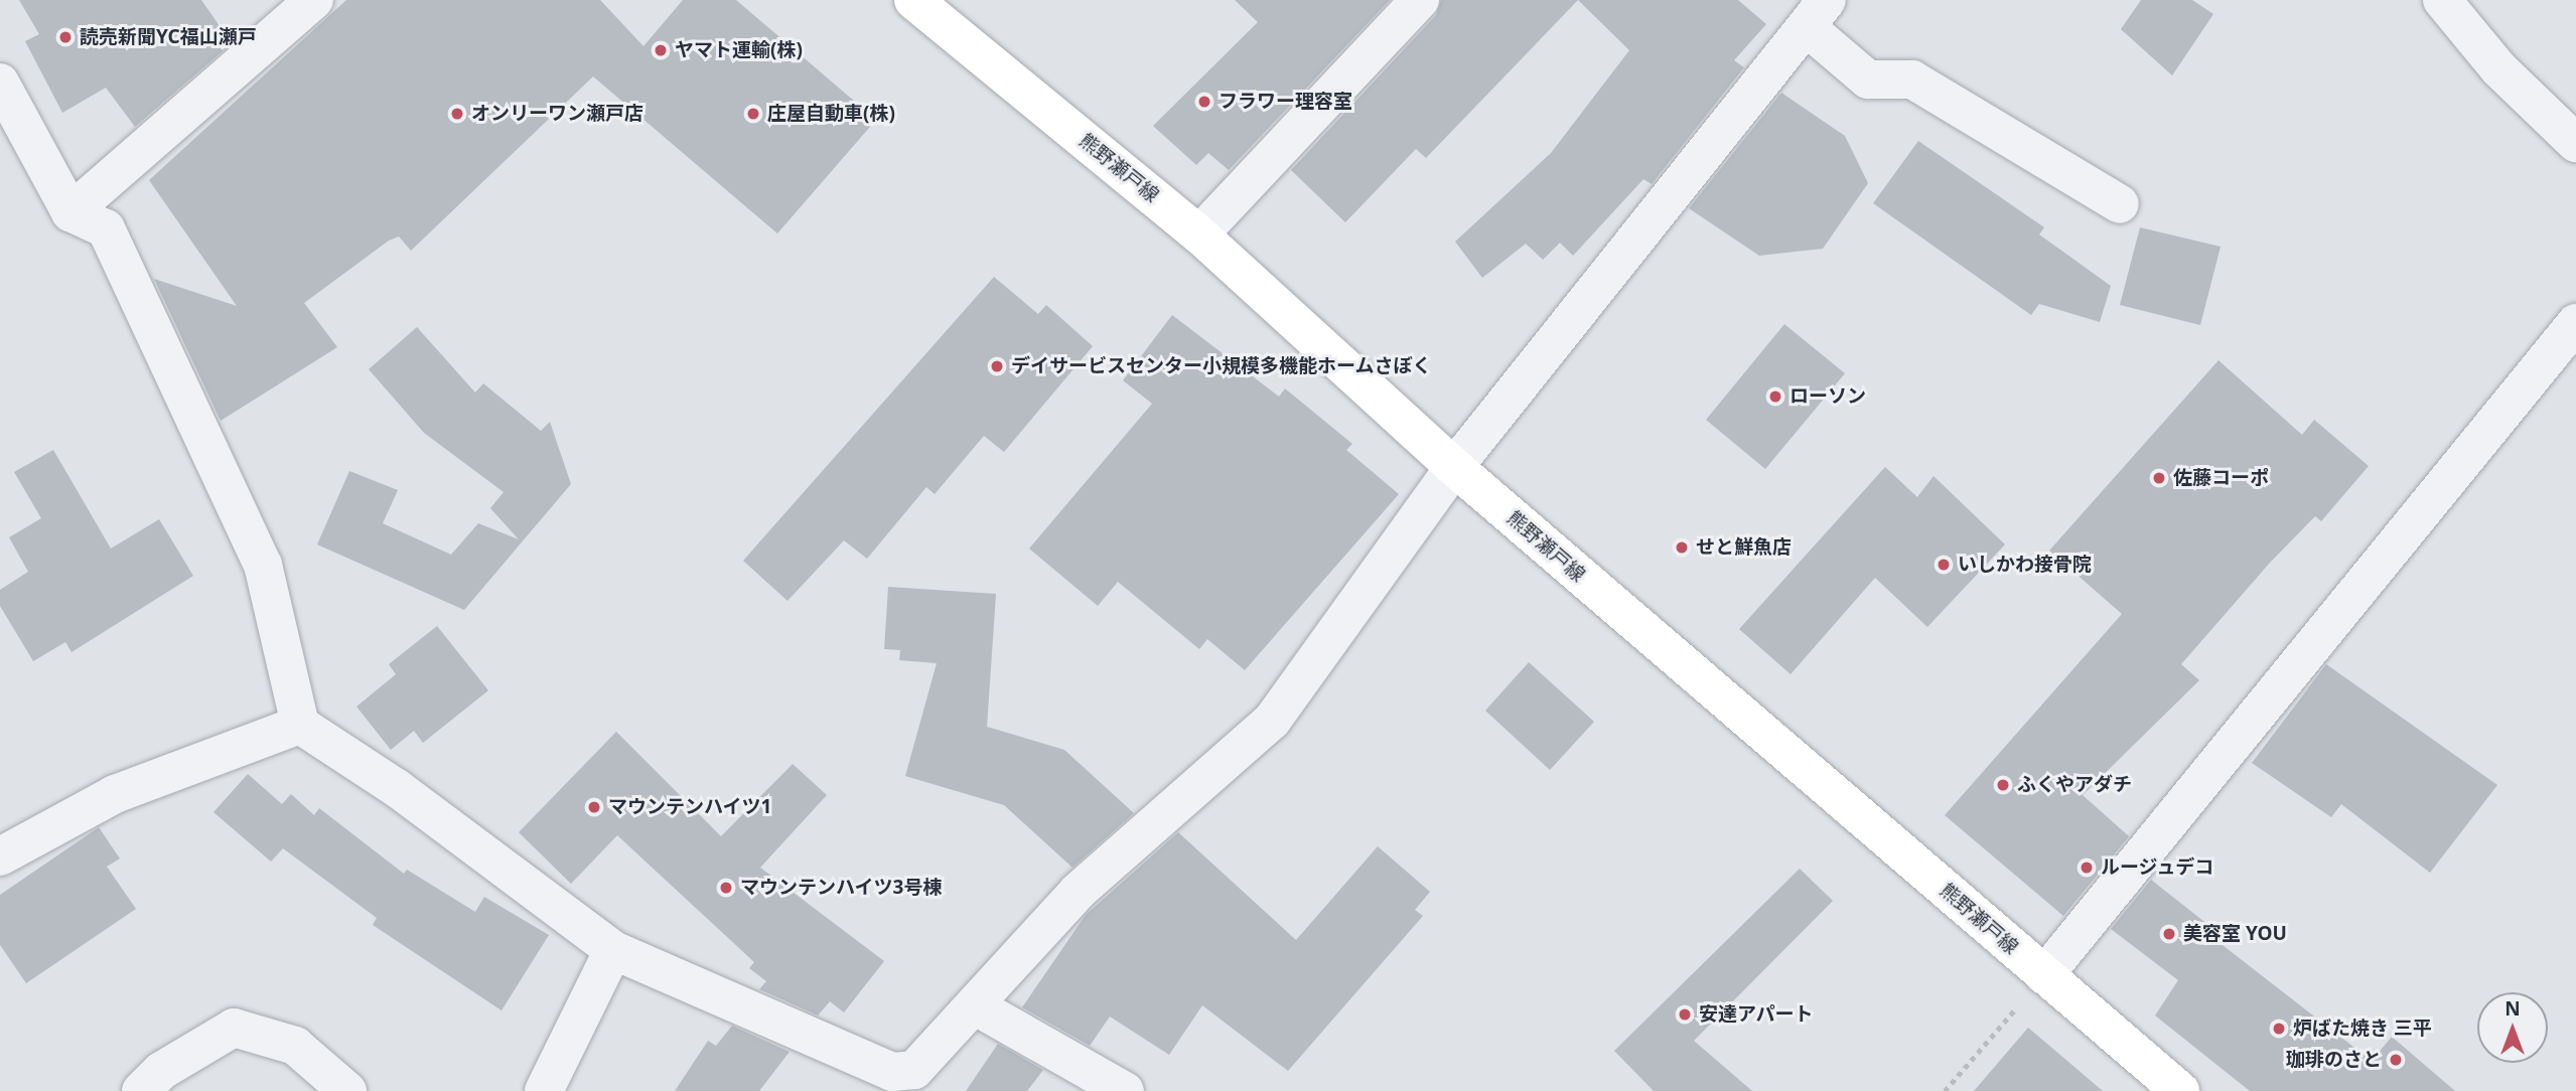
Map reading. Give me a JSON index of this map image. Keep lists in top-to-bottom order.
{
  "streets": {
    "main road": ["熊野瀬戸線"]
  },
  "places": [
    "読売新聞YC福山瀬戸",
    "ヤマト運輸(株)",
    "フラワー理容室",
    "オンリーワン瀬戸店",
    "庄屋自動車(株)",
    "デイサービスセンター小規模多機能ホームさぼく",
    "ローソン",
    "佐藤コーポ",
    "せと鮮魚店",
    "いしかわ接骨院",
    "ふくやアダチ",
    "マウンテンハイツ1",
    "ルージュデコ",
    "マウンテンハイツ3号棟",
    "美容室 YOU",
    "安達アパート",
    "炉ばた焼き 三平",
    "珈琲のさと"
  ],
  "north": "top"
}
